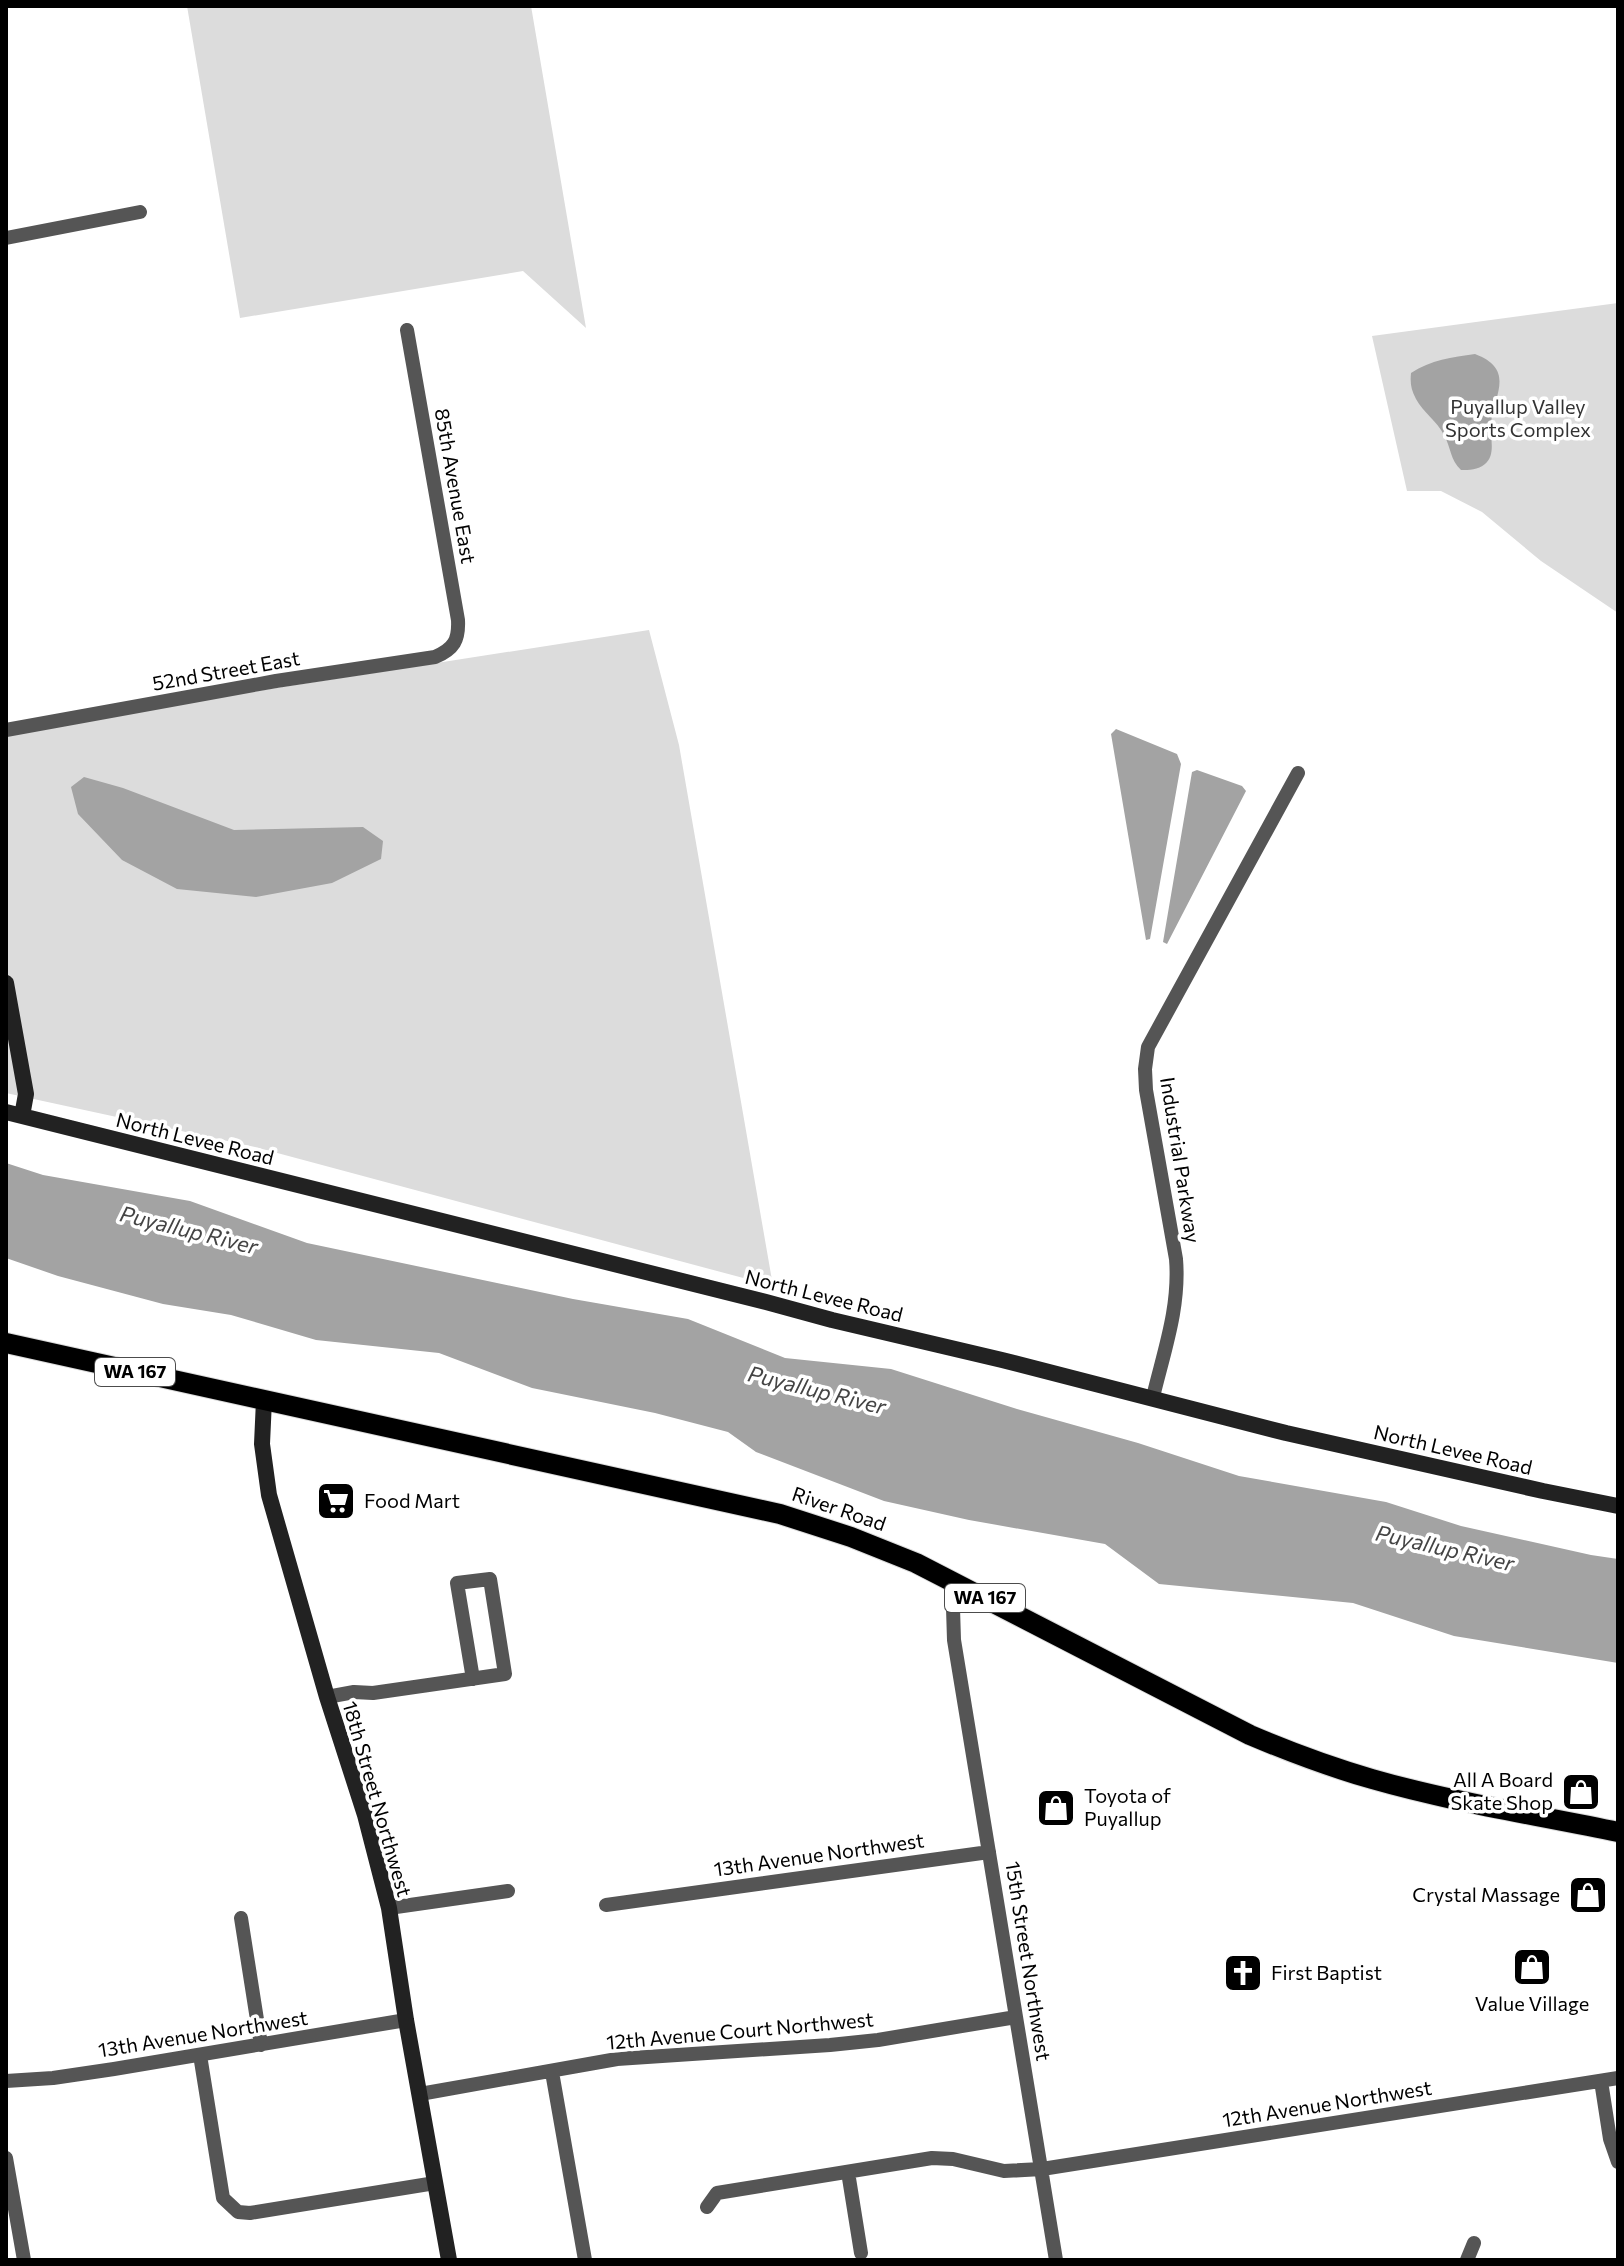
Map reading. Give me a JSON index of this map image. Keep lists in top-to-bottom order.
{
  "streets": {
    "main road": ["WA 167", "River Road"],
    "street": [
      "85th Avenue East",
      "52nd Street East",
      "North Levee Road",
      "Industrial Parkway",
      "18th Street Northwest",
      "13th Avenue Northwest",
      "15th Street Northwest",
      "12th Avenue Court Northwest",
      "12th Avenue Northwest"
    ]
  },
  "crossings": [
    ["85th Avenue East", "52nd Street East"],
    ["North Levee Road", "Industrial Parkway"],
    ["River Road", "18th Street Northwest"],
    ["River Road", "15th Street Northwest"],
    ["18th Street Northwest", "13th Avenue Northwest"],
    ["18th Street Northwest", "12th Avenue Court Northwest"],
    ["13th Avenue Northwest", "15th Street Northwest"],
    ["15th Street Northwest", "12th Avenue Court Northwest"],
    ["15th Street Northwest", "12th Avenue Northwest"]
  ],
  "water": ["Puyallup River"],
  "parks": ["Puyallup Valley Sports Complex"],
  "places": {
    "supermarket": ["Food Mart"],
    "shop": [
      "All A Board Skate Shop",
      "Toyota of Puyallup",
      "Crystal Massage",
      "Value Village"
    ],
    "church": ["First Baptist"]
  }
}
